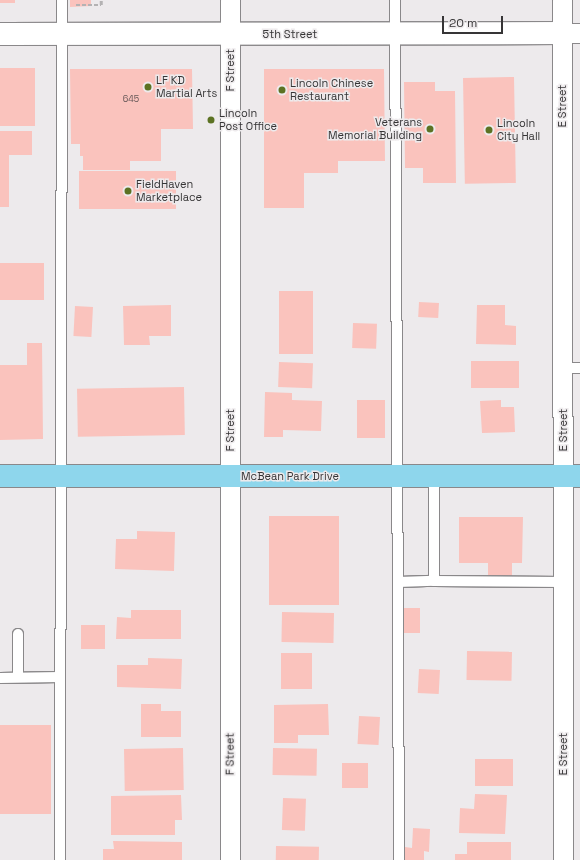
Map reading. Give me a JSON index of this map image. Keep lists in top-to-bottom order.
{
  "streets": {
    "main road": ["McBean Park Drive"],
    "street": ["5th Street", "F Street", "E Street"]
  },
  "crossings": [
    ["5th Street", "F Street"],
    ["5th Street", "E Street"],
    ["F Street", "McBean Park Drive"],
    ["E Street", "McBean Park Drive"]
  ],
  "places": [
    "LF KD Martial Arts",
    "Lincoln Chinese Restaurant",
    "Lincoln Post Office",
    "Veterans Memorial Building",
    "Lincoln City Hall",
    "FieldHaven Marketplace"
  ],
  "house_numbers": ["645"],
  "scale_bar": "20 m"
}
